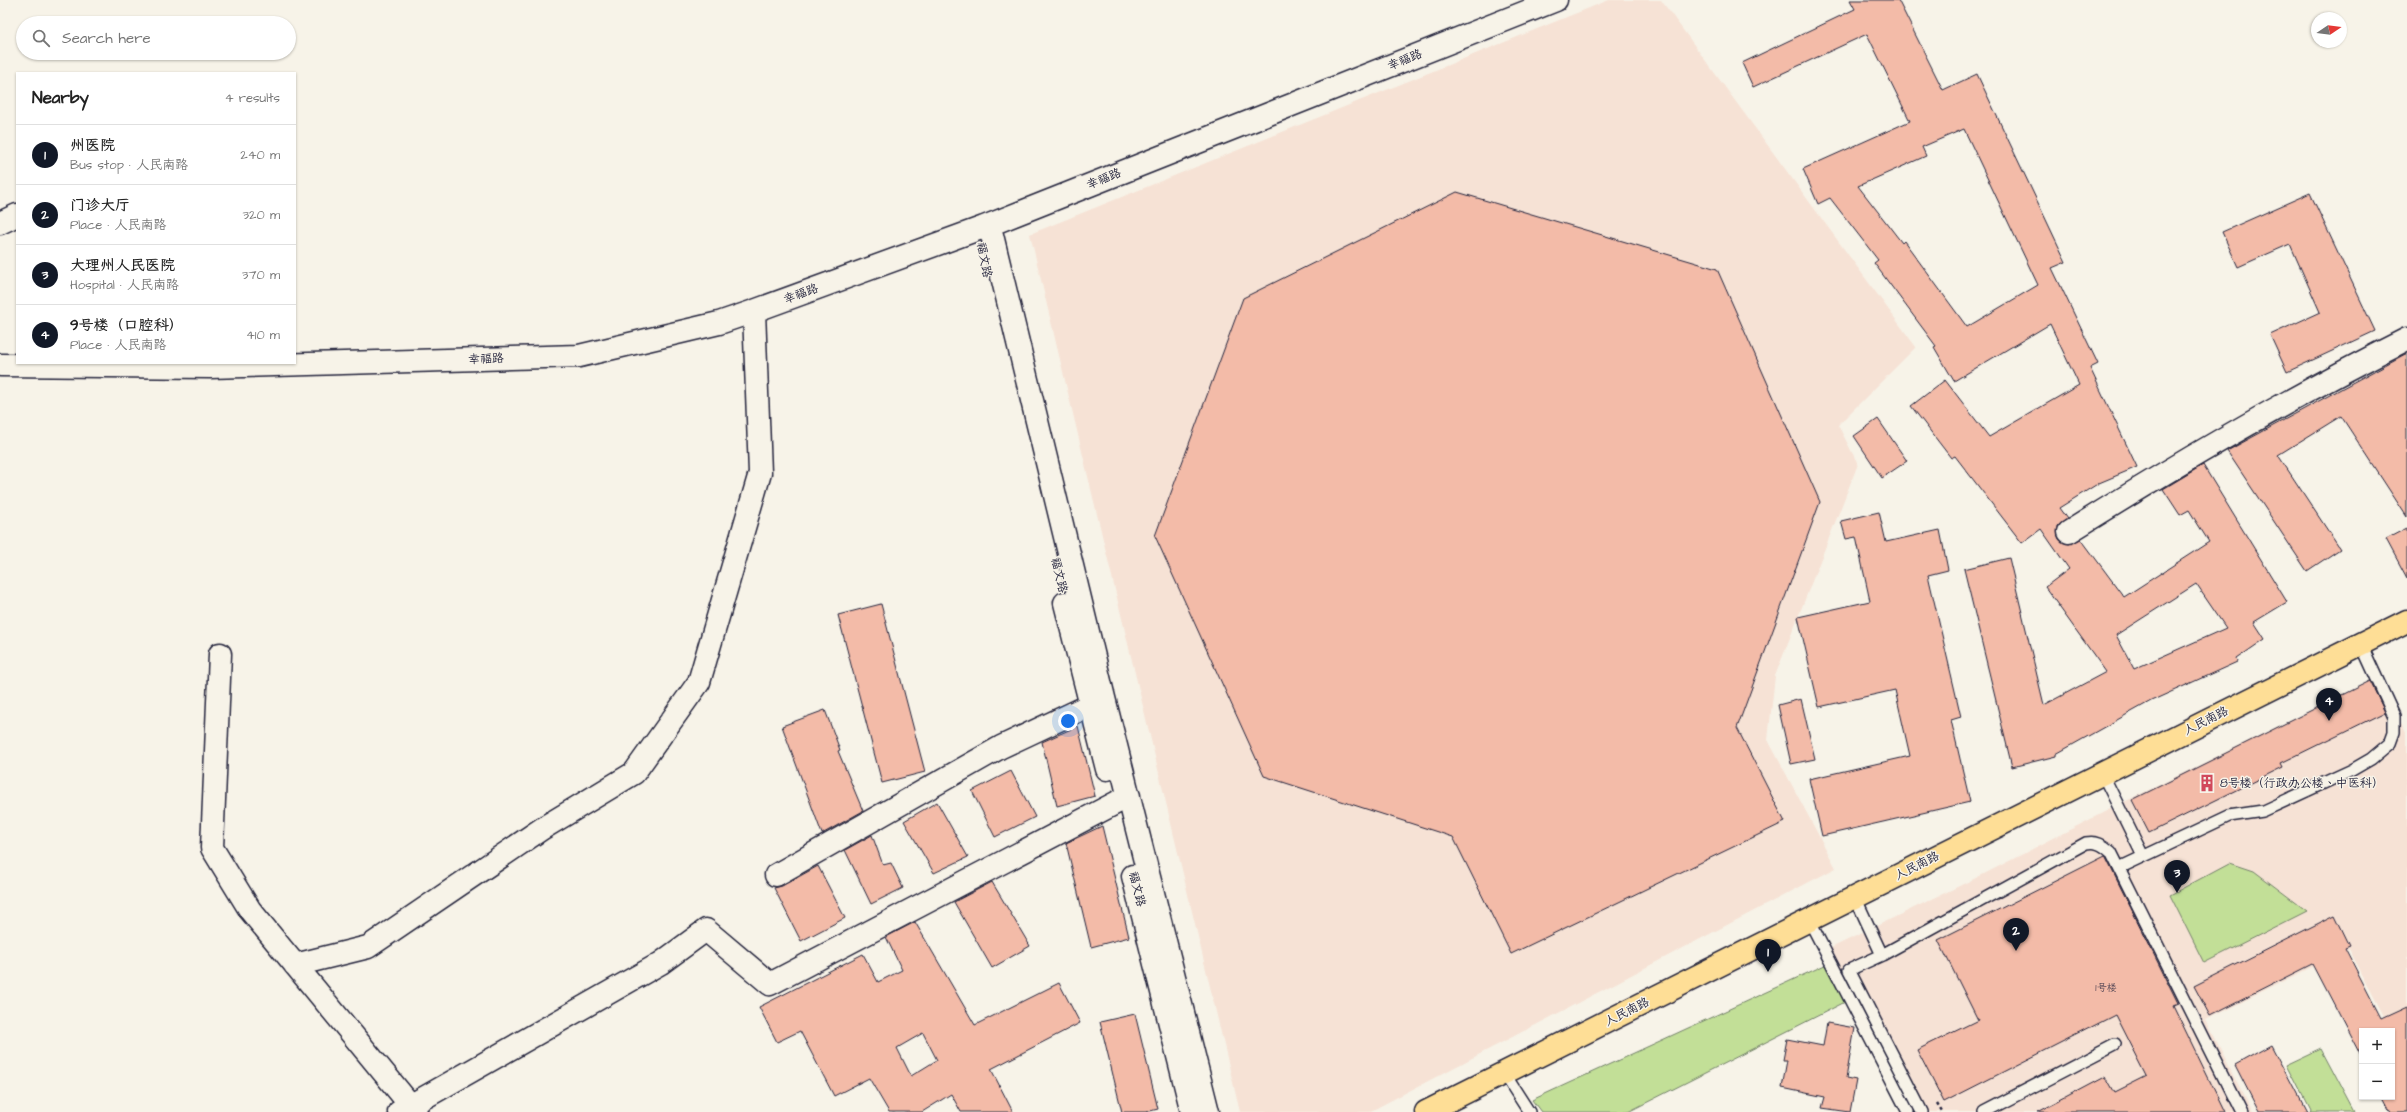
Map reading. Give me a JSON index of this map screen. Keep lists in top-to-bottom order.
{
  "streets": {
    "main road": ["人民南路"],
    "street": ["幸福路", "福文路"]
  },
  "crossings": [
    ["幸福路", "福文路"]
  ],
  "places": {
    "building": ["8号楼（行政办公楼、中医科）"]
  },
  "house_numbers": ["1号楼"],
  "north": "right",
  "page": {
    "search": "Search here",
    "heading": ["Nearby", "4 results"],
    "list": [
      {
        "mark": "1",
        "name": "州医院",
        "note": "Bus stop · 人民南路",
        "value": "240 m"
      },
      {
        "mark": "2",
        "name": "门诊大厅",
        "note": "Place · 人民南路",
        "value": "320 m"
      },
      {
        "mark": "3",
        "name": "大理州人民医院",
        "note": "Hospital · 人民南路",
        "value": "370 m"
      },
      {
        "mark": "4",
        "name": "9号楼（口腔科）",
        "note": "Place · 人民南路",
        "value": "410 m"
      }
    ],
    "pins": [
      "4",
      "3",
      "2",
      "1"
    ],
    "map_buttons": ["+", "−"]
  }
}
